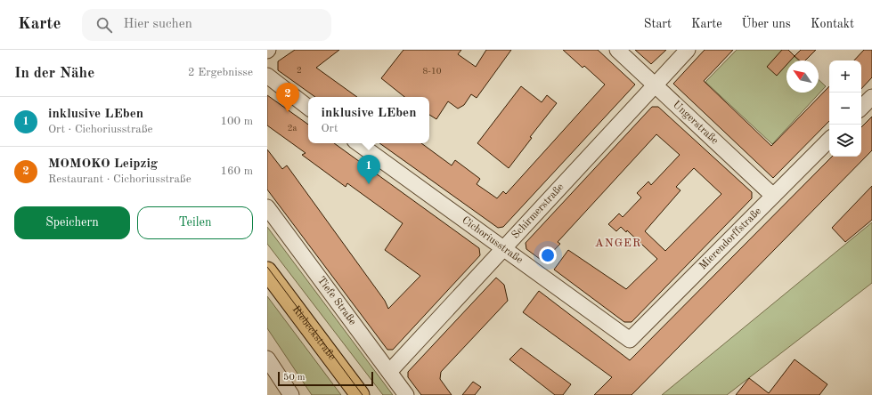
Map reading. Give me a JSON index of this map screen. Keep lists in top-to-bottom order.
{
  "streets": {
    "main road": ["Riebeckstraße"],
    "street": [
      "Ungerstraße",
      "Schirmerstraße",
      "Mierendorffstraße",
      "Cichoriusstraße",
      "Tiefe Straße"
    ]
  },
  "crossings": [
    ["Ungerstraße", "Schirmerstraße"],
    ["Ungerstraße", "Mierendorffstraße"],
    ["Schirmerstraße", "Cichoriusstraße"],
    ["Schirmerstraße", "Tiefe Straße"],
    ["Mierendorffstraße", "Cichoriusstraße"]
  ],
  "districts": ["ANGER"],
  "house_numbers": ["2", "8-10", "2a"],
  "scale_bar": "50 m",
  "north": "top left",
  "page": {
    "header": "Karte",
    "search": "Hier suchen",
    "nav": [
      "Start",
      "Karte",
      "Über uns",
      "Kontakt"
    ],
    "heading": ["In der Nähe", "2 Ergebnisse"],
    "map_buttons": ["+", "−"],
    "pins": ["2", "1"],
    "list": [
      {
        "mark": "1",
        "name": "inklusive LEben",
        "note": "Ort · Cichoriusstraße",
        "value": "100 m"
      },
      {
        "mark": "2",
        "name": "MOMOKO Leipzig",
        "note": "Restaurant · Cichoriusstraße",
        "value": "160 m"
      }
    ],
    "popup": ["inklusive LEben", "Ort"],
    "buttons": ["Speichern", "Teilen"],
    "scale": "50 m"
  }
}
